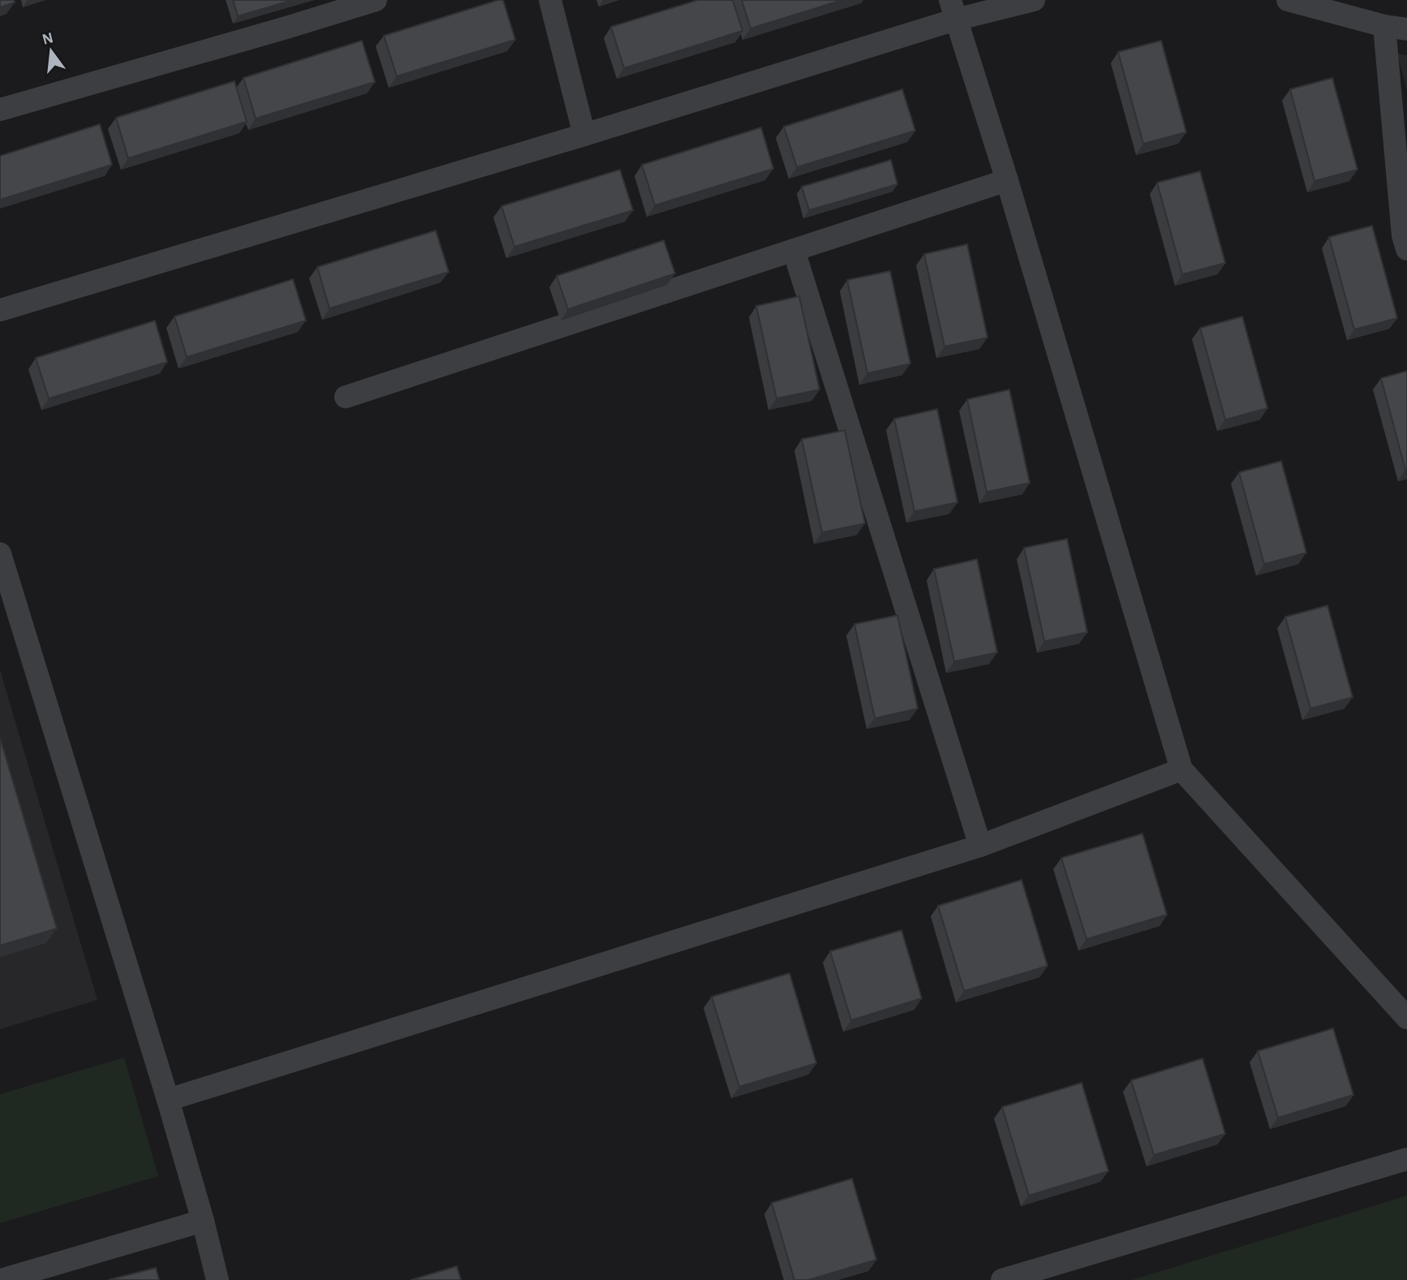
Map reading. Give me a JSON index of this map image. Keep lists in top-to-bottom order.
{
  "north": "top"
}
